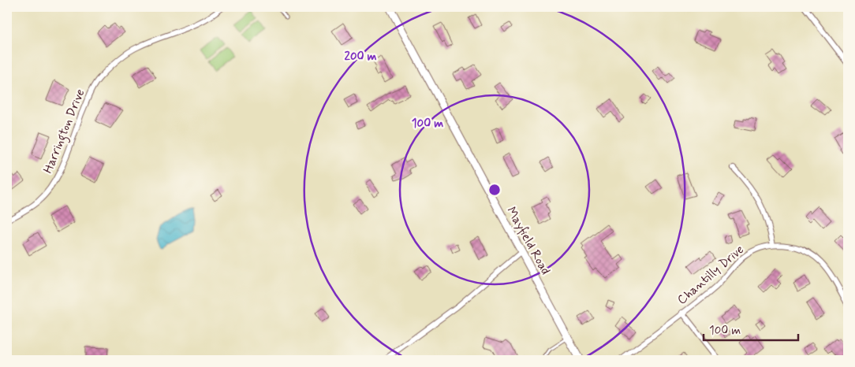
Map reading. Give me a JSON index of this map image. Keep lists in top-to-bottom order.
{
  "streets": {
    "street": ["Harrington Drive", "Mayfield Road", "Chantilly Drive"]
  },
  "scale_bar": "100 m",
  "rings": ["200 m", "100 m"]
}
